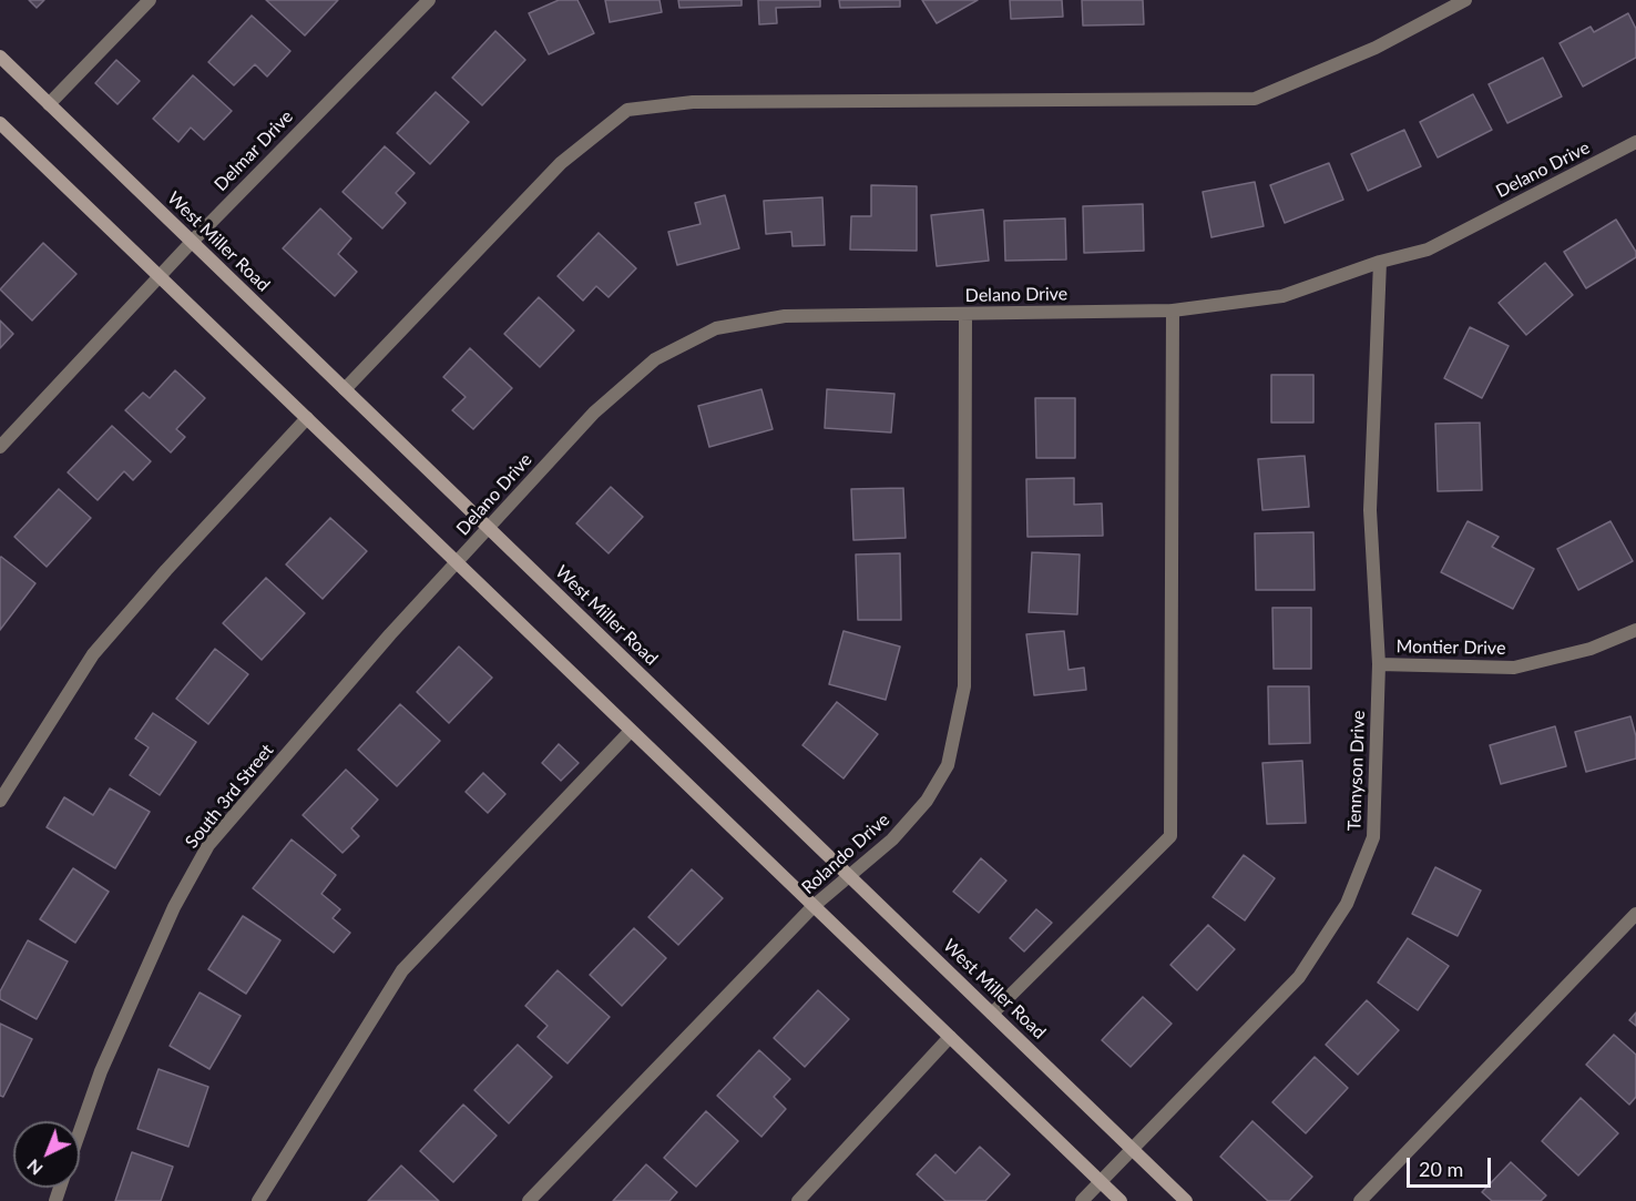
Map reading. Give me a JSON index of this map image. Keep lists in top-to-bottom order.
{
  "streets": {
    "main road": ["West Miller Road"],
    "street": [
      "Delmar Drive",
      "Delano Drive",
      "Montier Drive",
      "Tennyson Drive",
      "South 3rd Street",
      "Rolando Drive"
    ]
  },
  "crossings": [
    ["Delmar Drive", "West Miller Road"],
    ["Delano Drive", "West Miller Road"],
    ["Delano Drive", "Tennyson Drive"],
    ["Delano Drive", "South 3rd Street"],
    ["Delano Drive", "Rolando Drive"],
    ["West Miller Road", "Tennyson Drive"],
    ["West Miller Road", "Rolando Drive"],
    ["Montier Drive", "Tennyson Drive"]
  ],
  "scale_bar": "20 m",
  "north": "bottom left"
}
